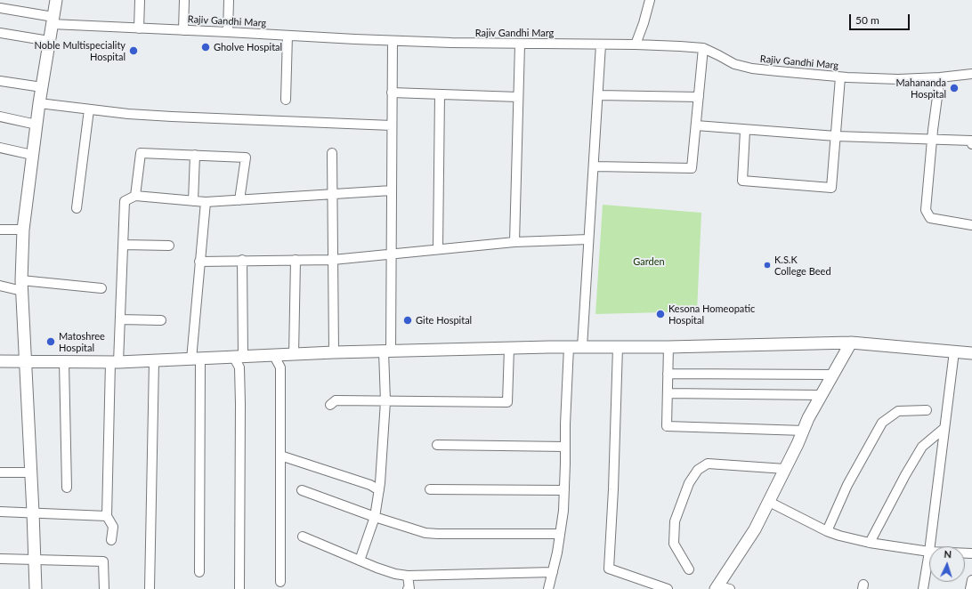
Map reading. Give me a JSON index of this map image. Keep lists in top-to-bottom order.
{
  "streets": {
    "street": ["Rajiv Gandhi Marg"]
  },
  "parks": ["Garden"],
  "places": [
    "Gholve Hospital",
    "Noble Multispeciality Hospital",
    "Mahananda Hospital",
    "K.S.K College Beed",
    "Kesona Homeopatic Hospital",
    "Gite Hospital",
    "Matoshree Hospital"
  ],
  "scale_bar": "50 m",
  "north": "top"
}
